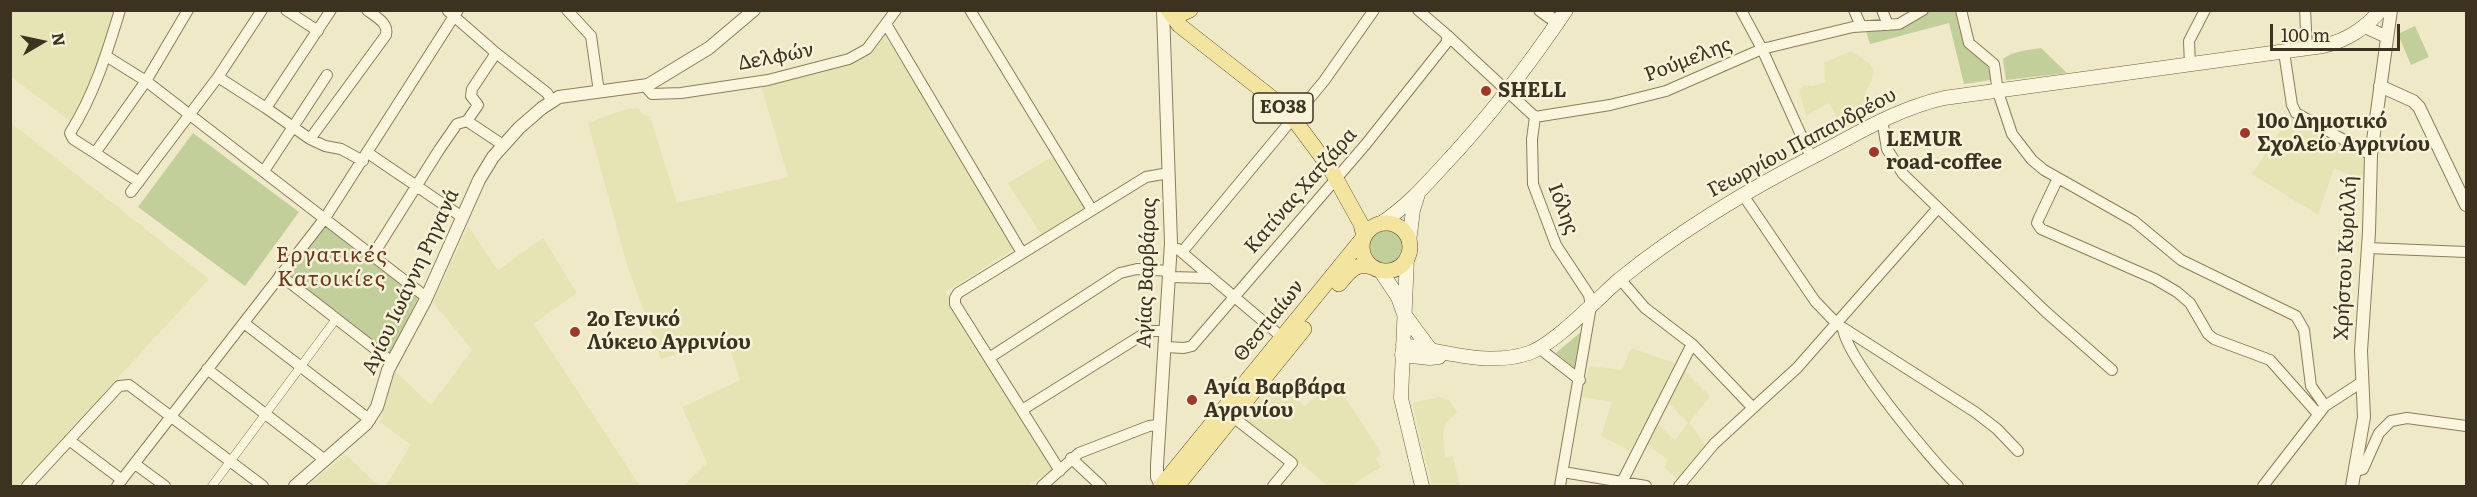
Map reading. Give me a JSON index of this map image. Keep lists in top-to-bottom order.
{
  "streets": {
    "main road": ["ΕΟ38", "Γεωργίου Παπανδρέου", "Θεστιαίων"],
    "street": [
      "Δελφών",
      "Ρούμελης",
      "Κατίνας Χατζάρα",
      "Ιόλης",
      "Χρήστου Κυριλλή",
      "Αγίας Βαρβάρας",
      "Αγίου Ιωάννη Ρηγανά"
    ]
  },
  "crossings": [
    ["Δελφών", "Αγίου Ιωάννη Ρηγανά"],
    ["Ρούμελης", "Ιόλης"],
    ["ΕΟ38", "Κατίνας Χατζάρα"],
    ["ΕΟ38", "Αγίας Βαρβάρας"],
    ["ΕΟ38", "Θεστιαίων"],
    ["Γεωργίου Παπανδρέου", "Ιόλης"],
    ["Κατίνας Χατζάρα", "Αγίας Βαρβάρας"],
    ["Αγίας Βαρβάρας", "Θεστιαίων"]
  ],
  "districts": ["Εργατικές Κατοικίες"],
  "places": [
    "SHELL",
    "10ο Δημοτικό Σχολείο Αγρινίου",
    "LEMUR road-coffee",
    "2ο Γενικό Λύκειο Αγρινίου",
    "Αγία Βαρβάρα Αγρινίου"
  ],
  "scale_bar": "100 m",
  "north": "right"
}
